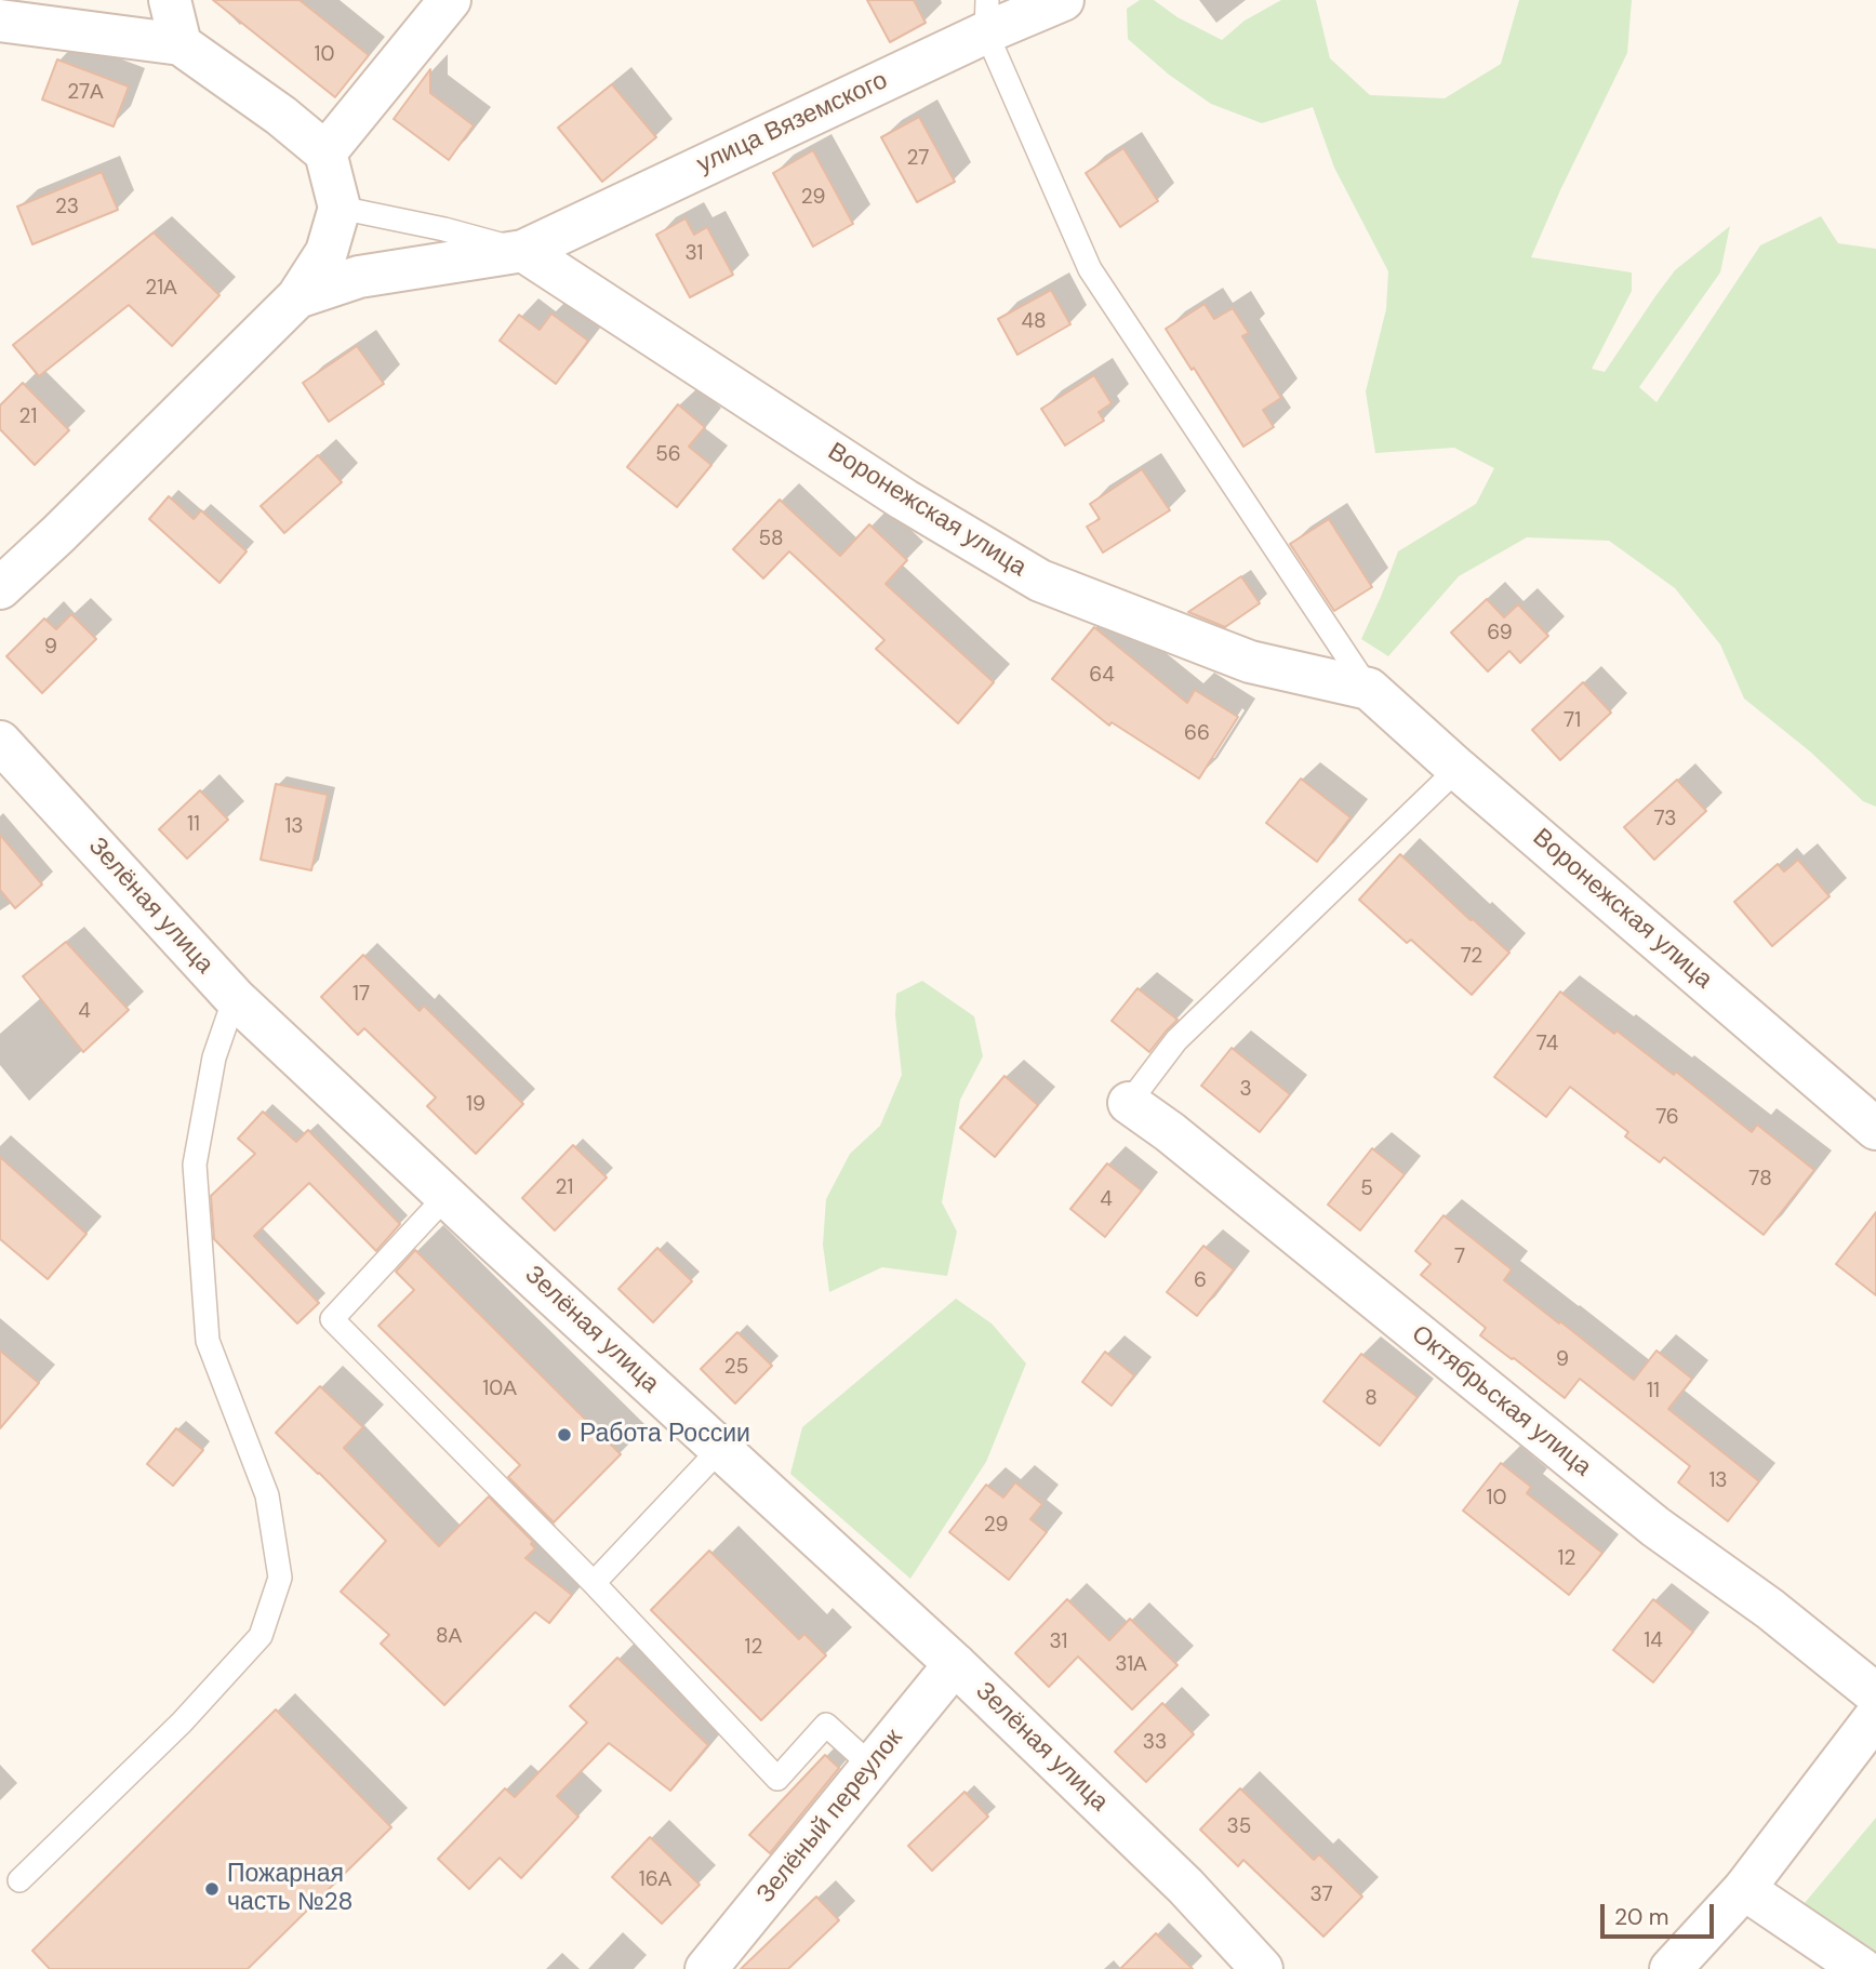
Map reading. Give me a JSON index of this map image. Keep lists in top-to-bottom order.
{
  "streets": {
    "street": [
      "улица Вяземского",
      "Воронежская улица",
      "Зелёная улица",
      "Октябрьская улица",
      "Зелёный переулок"
    ]
  },
  "crossings": [
    ["улица Вяземского", "Воронежская улица"],
    ["Зелёная улица", "Зелёный переулок"]
  ],
  "places": ["Работа России", "Пожарная часть №28"],
  "house_numbers": [
    "10",
    "27А",
    "27",
    "29",
    "23",
    "31",
    "21А",
    "48",
    "21",
    "56",
    "58",
    "69",
    "9",
    "64",
    "71",
    "66",
    "73",
    "11",
    "13",
    "72",
    "17",
    "4",
    "74",
    "3",
    "19",
    "76",
    "78",
    "21",
    "5",
    "4",
    "7",
    "6",
    "9",
    "25",
    "10А",
    "11",
    "8",
    "13",
    "10",
    "29",
    "12",
    "8А",
    "14",
    "31",
    "12",
    "31А",
    "33",
    "35",
    "16А",
    "37"
  ],
  "scale_bar": "20 m"
}
